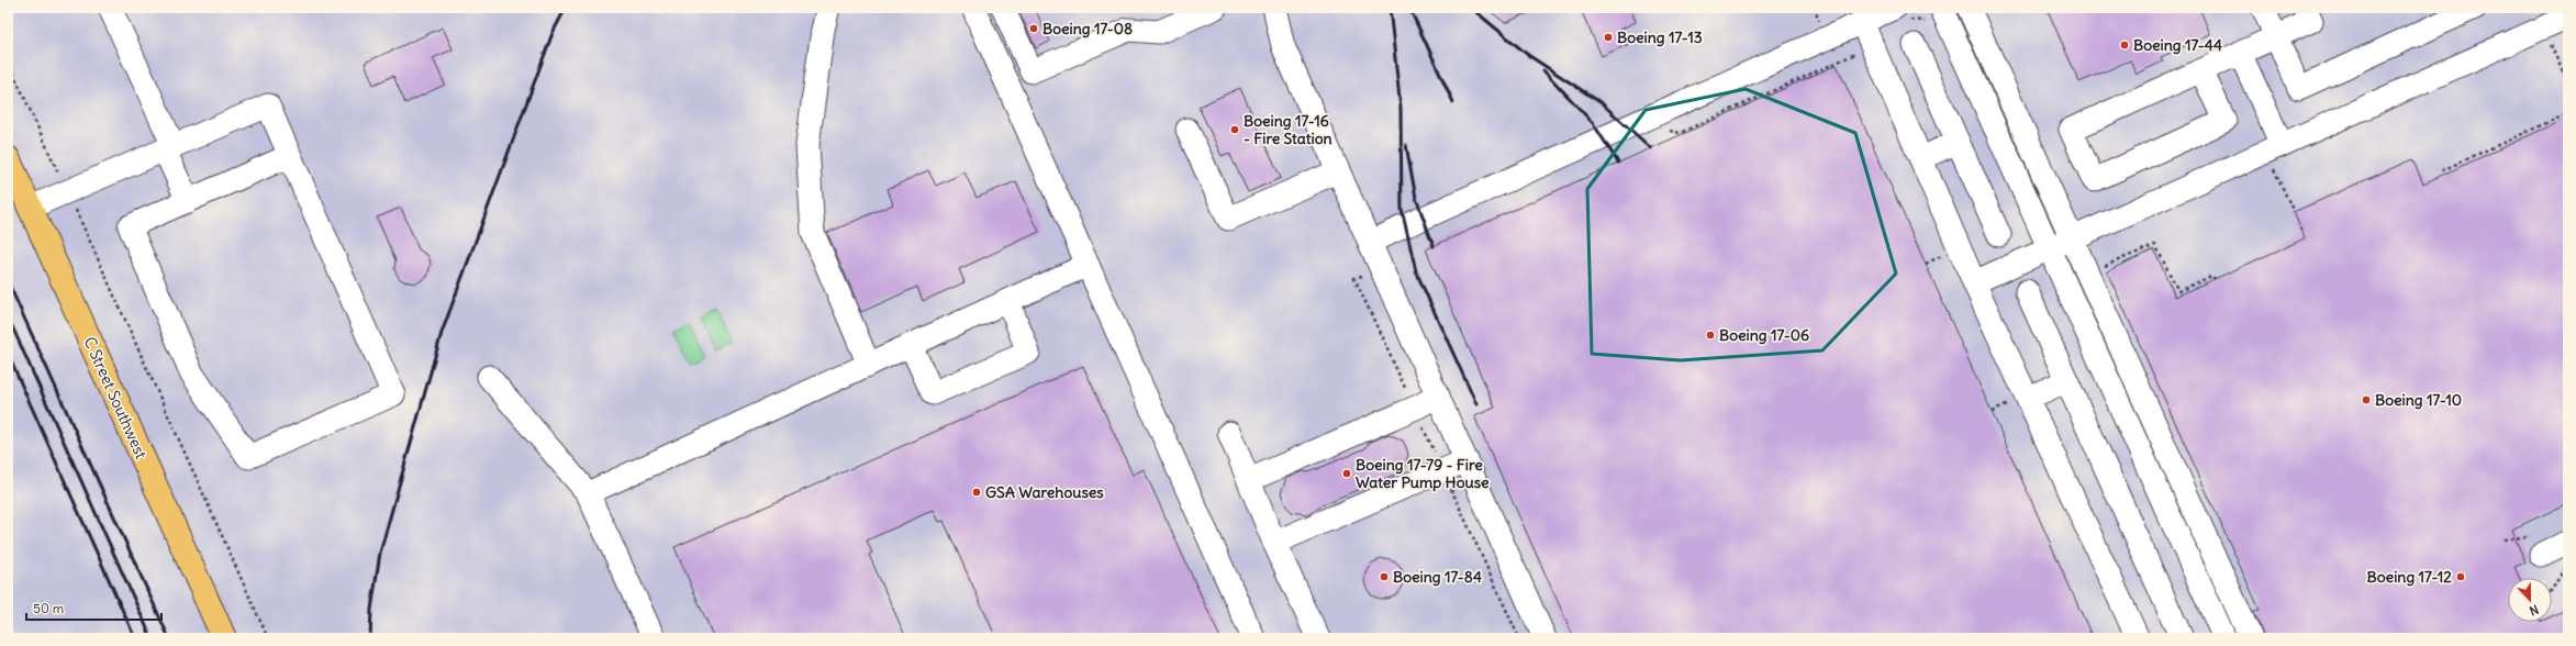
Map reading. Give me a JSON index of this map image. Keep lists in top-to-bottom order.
{
  "streets": {
    "main road": ["C Street Southwest"]
  },
  "places": [
    "Boeing 17-08",
    "Boeing 17-13",
    "Boeing 17-44",
    "Boeing 17-16 - Fire Station",
    "Boeing 17-06",
    "Boeing 17-10",
    "Boeing 17-79 - Fire Water Pump House",
    "GSA Warehouses",
    "Boeing 17-84",
    "Boeing 17-12"
  ],
  "scale_bar": "50 m",
  "north": "bottom"
}
